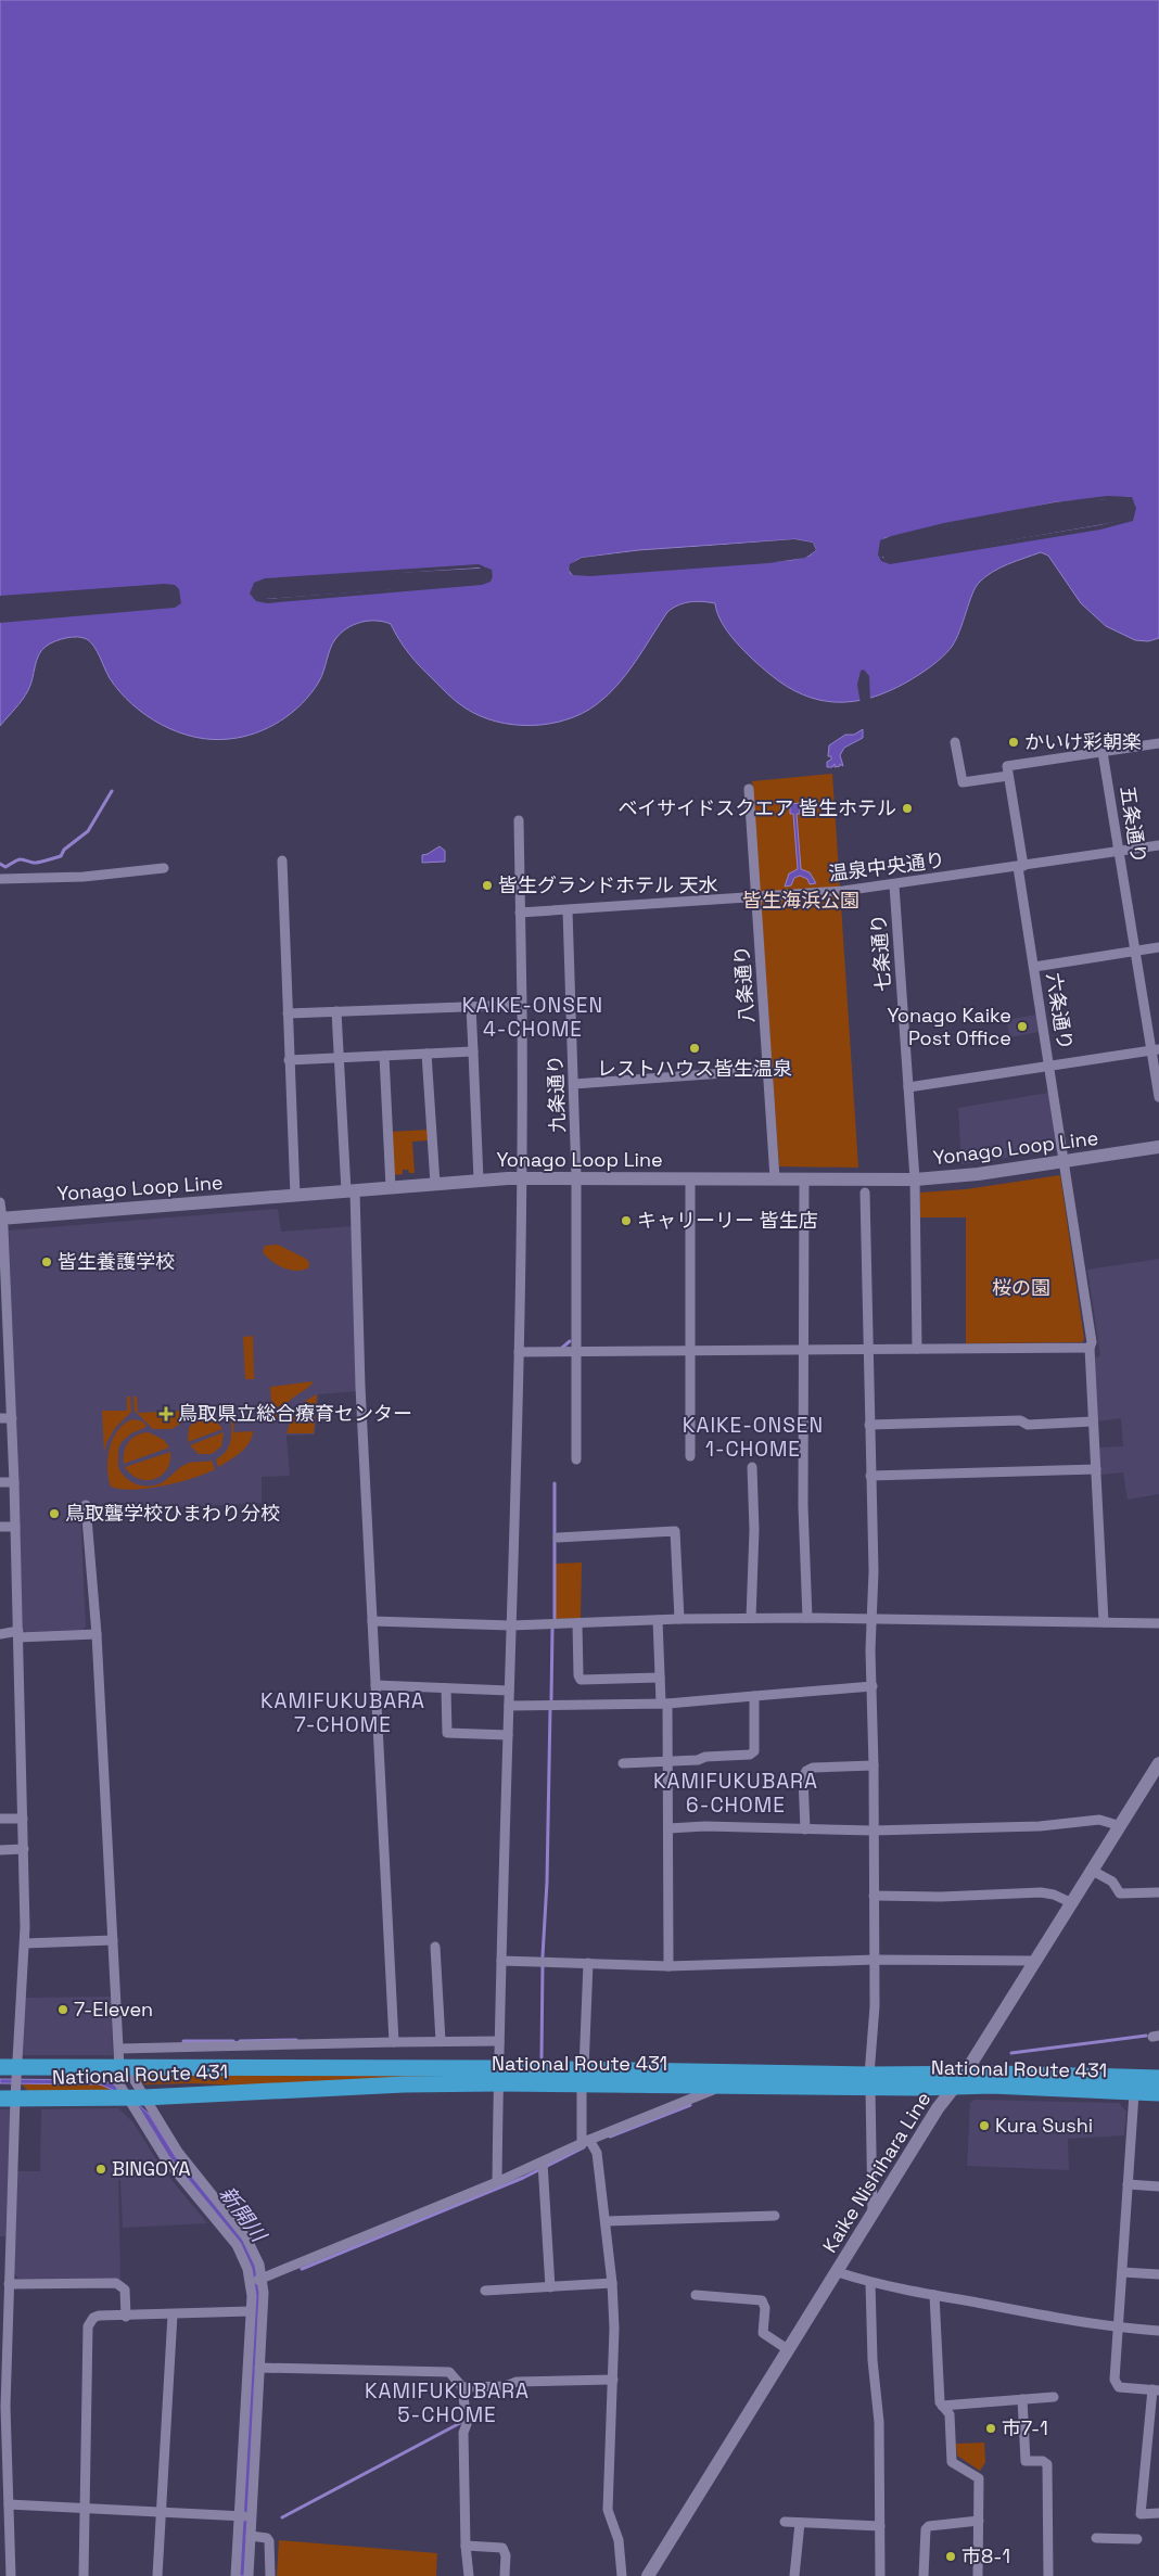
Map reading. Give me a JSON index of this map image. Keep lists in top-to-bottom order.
{
  "streets": {
    "highway": ["National Route 431"],
    "main road": ["Yonago Loop Line", "Kaike Nishihara Line"],
    "street": [
      "五条通り",
      "温泉中央通り",
      "七条通り",
      "八条通り",
      "六条通り",
      "九条通り"
    ]
  },
  "crossings": [
    ["五条通り", "温泉中央通り"],
    ["温泉中央通り", "七条通り"],
    ["温泉中央通り", "八条通り"],
    ["温泉中央通り", "六条通り"],
    ["温泉中央通り", "九条通り"],
    ["七条通り", "Yonago Loop Line"],
    ["八条通り", "Yonago Loop Line"],
    ["六条通り", "Yonago Loop Line"],
    ["九条通り", "Yonago Loop Line"],
    ["National Route 431", "Kaike Nishihara Line"]
  ],
  "districts": [
    "KAIKE-ONSEN 4-CHOME",
    "KAIKE-ONSEN 1-CHOME",
    "KAMIFUKUBARA 7-CHOME",
    "KAMIFUKUBARA 6-CHOME",
    "KAMIFUKUBARA 5-CHOME"
  ],
  "water": ["新開川"],
  "parks": ["皆生海浜公園", "桜の園"],
  "places": {
    "other": [
      "かいけ彩朝楽",
      "ベイサイドスクエア 皆生ホテル",
      "皆生グランドホテル 天水",
      "Yonago Kaike Post Office",
      "レストハウス皆生温泉",
      "キャリーリー 皆生店",
      "皆生養護学校",
      "鳥取聾学校ひまわり分校",
      "7-Eleven",
      "Kura Sushi",
      "BINGOYA",
      "市7-1",
      "市8-1"
    ],
    "health": ["鳥取県立総合療育センター"]
  }
}
